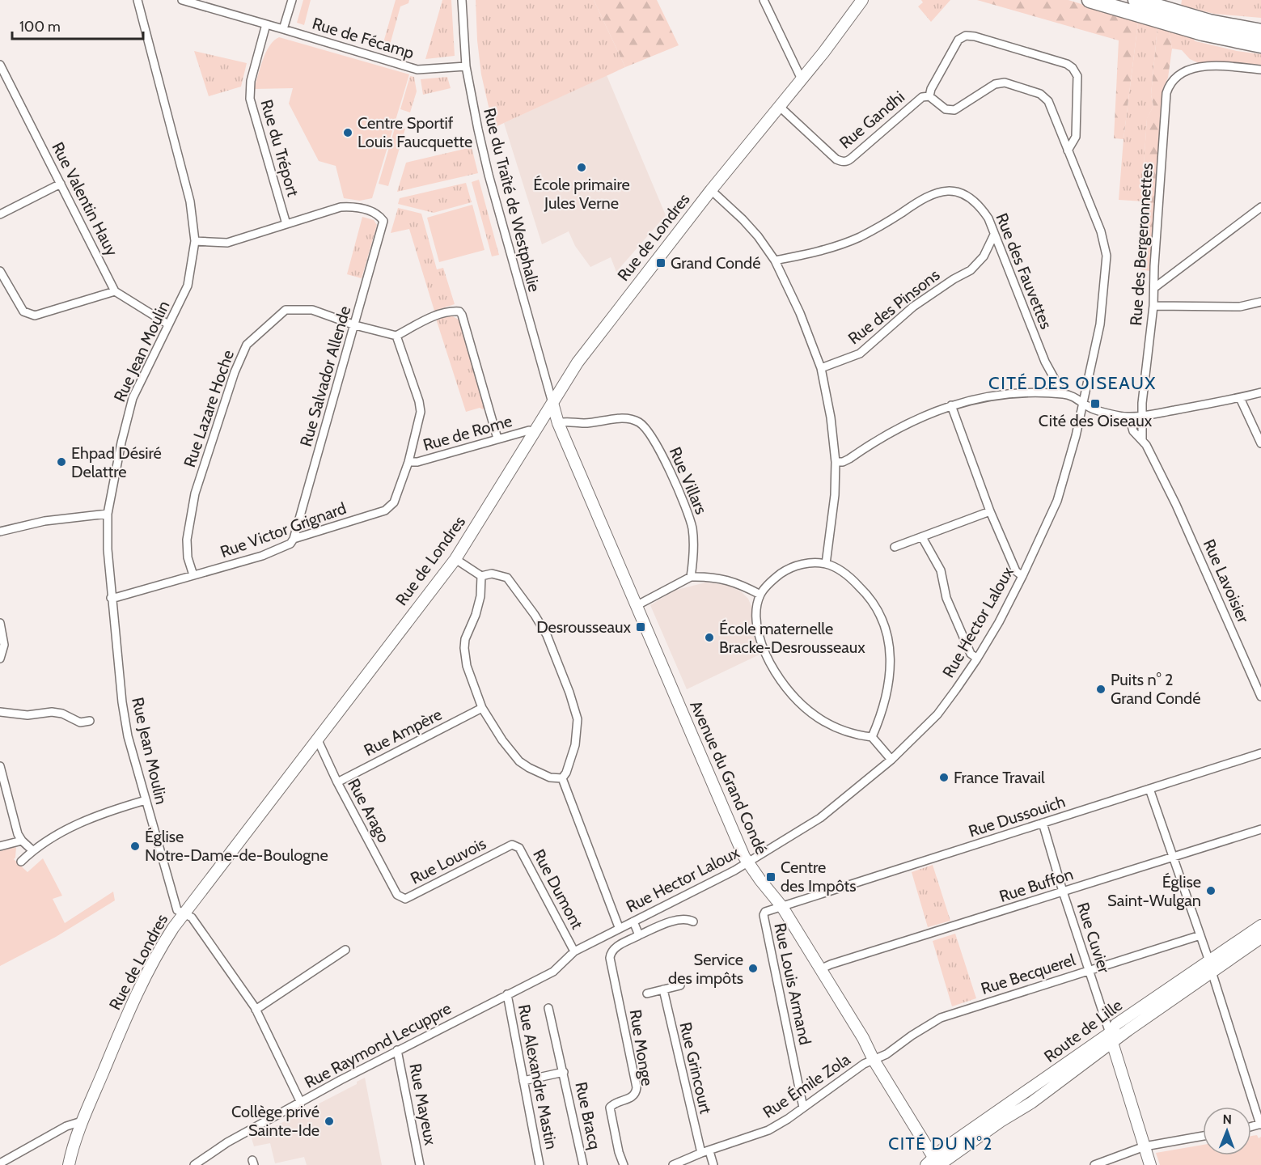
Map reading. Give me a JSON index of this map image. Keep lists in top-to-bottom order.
{
  "streets": {
    "street": [
      "Rue de Fécamp",
      "Rue Gandhi",
      "Rue du Tréport",
      "Rue Valentin Hauy",
      "Rue du Traîté de Westphalie",
      "Rue de Londres",
      "Rue des Bergeronnettes",
      "Rue des Fauvettes",
      "Rue des Pinsons",
      "Rue Jean Moulin",
      "Rue Salvador Allende",
      "Rue Lazare Hoche",
      "Rue de Rome",
      "Rue Villars",
      "Rue Victor Grignard",
      "Rue Lavoisier",
      "Rue Hector Laloux",
      "Rue Ampère",
      "Avenue du Grand Condé",
      "Rue Arago",
      "Rue Dussouich",
      "Rue Louvois",
      "Rue Buffon",
      "Rue Dumont",
      "Rue Cuvier",
      "Rue Becquerel",
      "Rue Louis Armand",
      "Route de Lille",
      "Rue Raymond Lecuppre",
      "Rue Monge",
      "Rue Grincourt",
      "Rue Alexandre Mastin",
      "Rue Émile Zola",
      "Rue Mayeux",
      "Rue Bracq"
    ]
  },
  "crossings": [
    ["Rue de Fécamp", "Rue du Tréport"],
    ["Rue de Fécamp", "Rue du Traîté de Westphalie"],
    ["Rue Gandhi", "Rue de Londres"],
    ["Rue Gandhi", "Rue Hector Laloux"],
    ["Rue du Tréport", "Rue Salvador Allende"],
    ["Rue du Traîté de Westphalie", "Rue de Londres"],
    ["Rue du Traîté de Westphalie", "Avenue du Grand Condé"],
    ["Rue de Londres", "Rue Jean Moulin"],
    ["Rue de Londres", "Rue de Rome"],
    ["Rue de Londres", "Avenue du Grand Condé"],
    ["Rue de Londres", "Rue Arago"],
    ["Rue des Bergeronnettes", "Rue Lavoisier"],
    ["Rue des Fauvettes", "Rue des Pinsons"],
    ["Rue Jean Moulin", "Rue Victor Grignard"],
    ["Rue Jean Moulin", "Rue Raymond Lecuppre"],
    ["Rue Salvador Allende", "Rue Lazare Hoche"],
    ["Rue Salvador Allende", "Rue Victor Grignard"],
    ["Rue Lazare Hoche", "Rue Victor Grignard"],
    ["Rue de Rome", "Rue Victor Grignard"],
    ["Rue Villars", "Avenue du Grand Condé"],
    ["Rue Hector Laloux", "Avenue du Grand Condé"],
    ["Rue Hector Laloux", "Rue Dumont"],
    ["Rue Hector Laloux", "Rue Raymond Lecuppre"],
    ["Rue Ampère", "Rue Arago"],
    ["Avenue du Grand Condé", "Rue Dussouich"],
    ["Avenue du Grand Condé", "Rue Buffon"],
    ["Avenue du Grand Condé", "Rue Becquerel"],
    ["Avenue du Grand Condé", "Rue Louis Armand"],
    ["Avenue du Grand Condé", "Route de Lille"],
    ["Avenue du Grand Condé", "Rue Émile Zola"],
    ["Rue Arago", "Rue Louvois"],
    ["Rue Dussouich", "Rue Cuvier"],
    ["Rue Dussouich", "Rue Louis Armand"],
    ["Rue Louvois", "Rue Dumont"],
    ["Rue Buffon", "Rue Cuvier"],
    ["Rue Dumont", "Rue Raymond Lecuppre"],
    ["Rue Cuvier", "Rue Becquerel"],
    ["Rue Cuvier", "Route de Lille"],
    ["Rue Becquerel", "Rue Émile Zola"],
    ["Rue Louis Armand", "Rue Émile Zola"],
    ["Rue Raymond Lecuppre", "Rue Alexandre Mastin"],
    ["Rue Raymond Lecuppre", "Rue Mayeux"],
    ["Rue Grincourt", "Rue Émile Zola"],
    ["Rue Alexandre Mastin", "Rue Bracq"]
  ],
  "districts": ["CITÉ DES OISEAUX", "CITÉ DU N°2"],
  "places": {
    "other": [
      "Centre Sportif Louis Faucquette",
      "École primaire Jules Verne",
      "Ehpad Désiré Delattre",
      "École maternelle Bracke-Desrousseaux",
      "Puits n° 2 Grand Condé",
      "France Travail",
      "Église Notre-Dame-de-Boulogne",
      "Église Saint-Wulgan",
      "Service des impôts",
      "Collège privé Sainte-Ide"
    ],
    "transit": [
      "Grand Condé",
      "Cité des Oiseaux",
      "Desrousseaux",
      "Centre des Impôts"
    ]
  },
  "scale_bar": "100 m",
  "north": "top"
}
